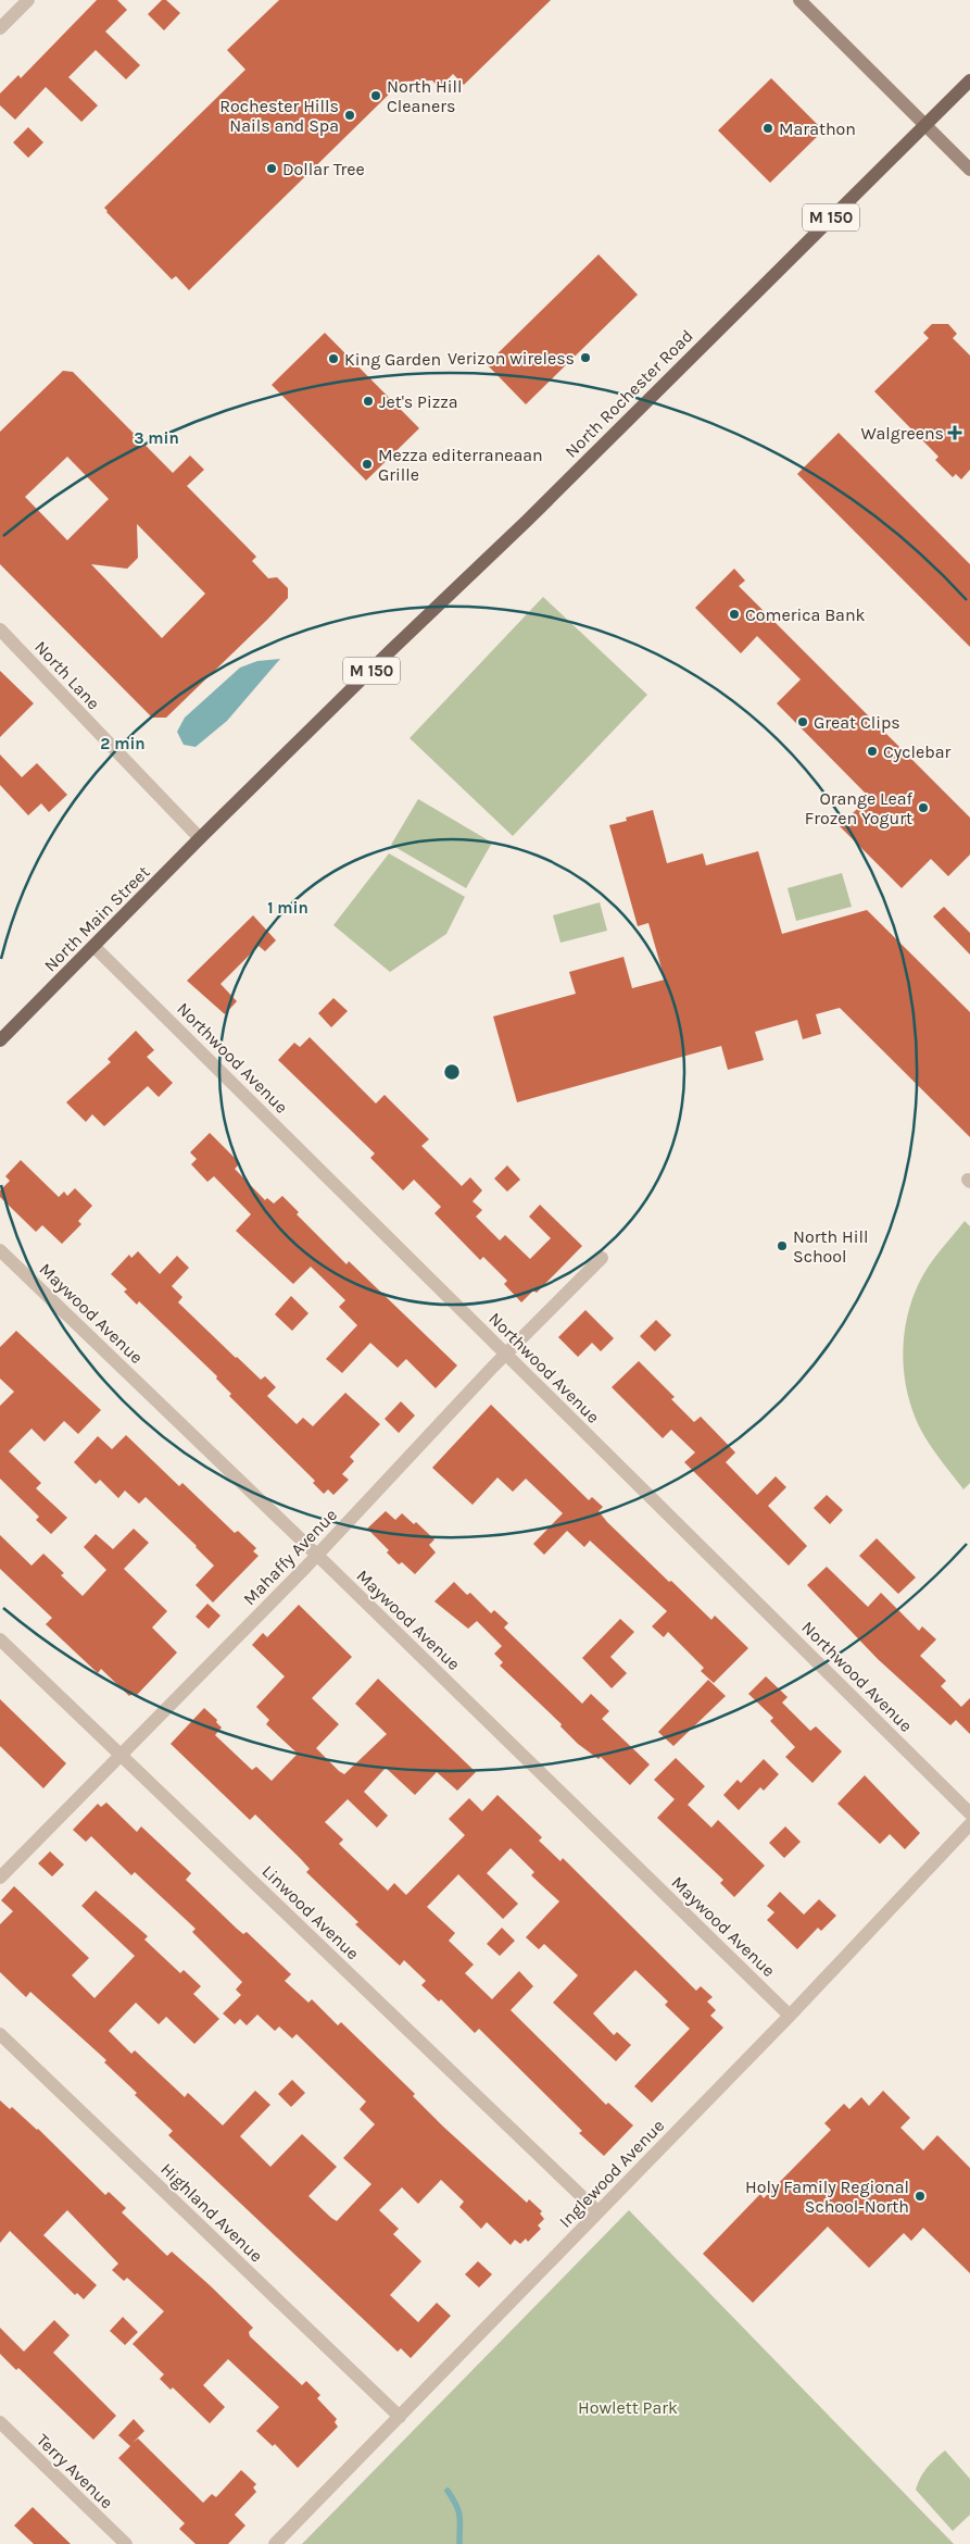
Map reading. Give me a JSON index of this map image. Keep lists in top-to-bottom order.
{
  "streets": {
    "main road": ["M 150", "North Rochester Road", "North Main Street"],
    "street": [
      "North Lane",
      "Northwood Avenue",
      "Maywood Avenue",
      "Mahaffy Avenue",
      "Linwood Avenue",
      "Inglewood Avenue",
      "Highland Avenue",
      "Terry Avenue"
    ]
  },
  "crossings": [
    ["North Rochester Road", "North Main Street"],
    ["North Lane", "North Main Street"],
    ["North Main Street", "Northwood Avenue"],
    ["Northwood Avenue", "Mahaffy Avenue"],
    ["Maywood Avenue", "Mahaffy Avenue"],
    ["Maywood Avenue", "Inglewood Avenue"],
    ["Mahaffy Avenue", "Linwood Avenue"],
    ["Linwood Avenue", "Inglewood Avenue"],
    ["Inglewood Avenue", "Highland Avenue"]
  ],
  "parks": ["Howlett Park"],
  "places": {
    "other": [
      "North Hill Cleaners",
      "Rochester Hills Nails and Spa",
      "Marathon",
      "Dollar Tree",
      "Verizon wireless",
      "King Garden",
      "Jet's Pizza",
      "Mezza editerraneaan Grille",
      "Comerica Bank",
      "Great Clips",
      "Cyclebar",
      "Orange Leaf Frozen Yogurt",
      "North Hill School",
      "Holy Family Regional School-North"
    ],
    "health": ["Walgreens"]
  },
  "rings": ["3 min", "2 min", "1 min"]
}
